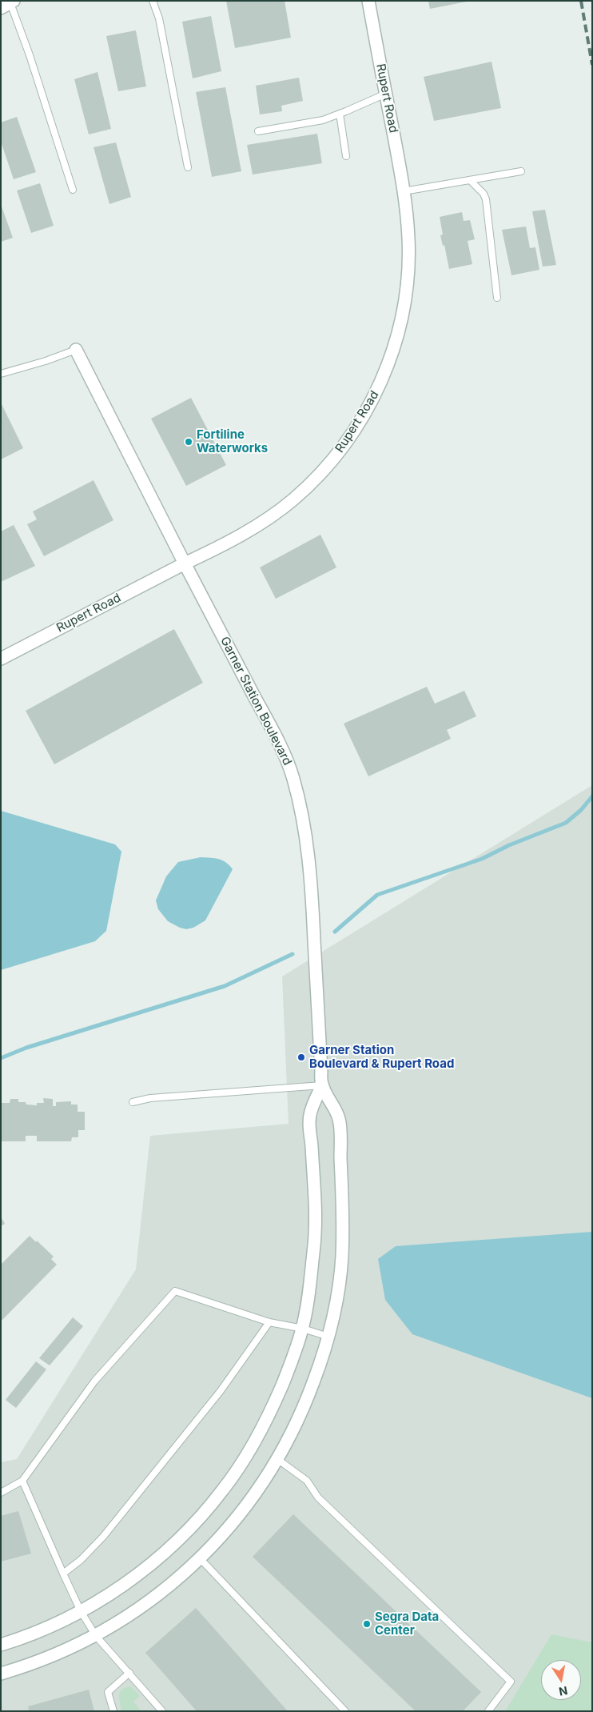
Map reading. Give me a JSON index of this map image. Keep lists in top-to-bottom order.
{
  "streets": {
    "street": ["Rupert Road", "Garner Station Boulevard"]
  },
  "crossings": [
    ["Rupert Road", "Garner Station Boulevard"]
  ],
  "places": ["Fortiline Waterworks", "Garner Station Boulevard & Rupert Road", "Segra Data Center"],
  "north": "bottom"
}
